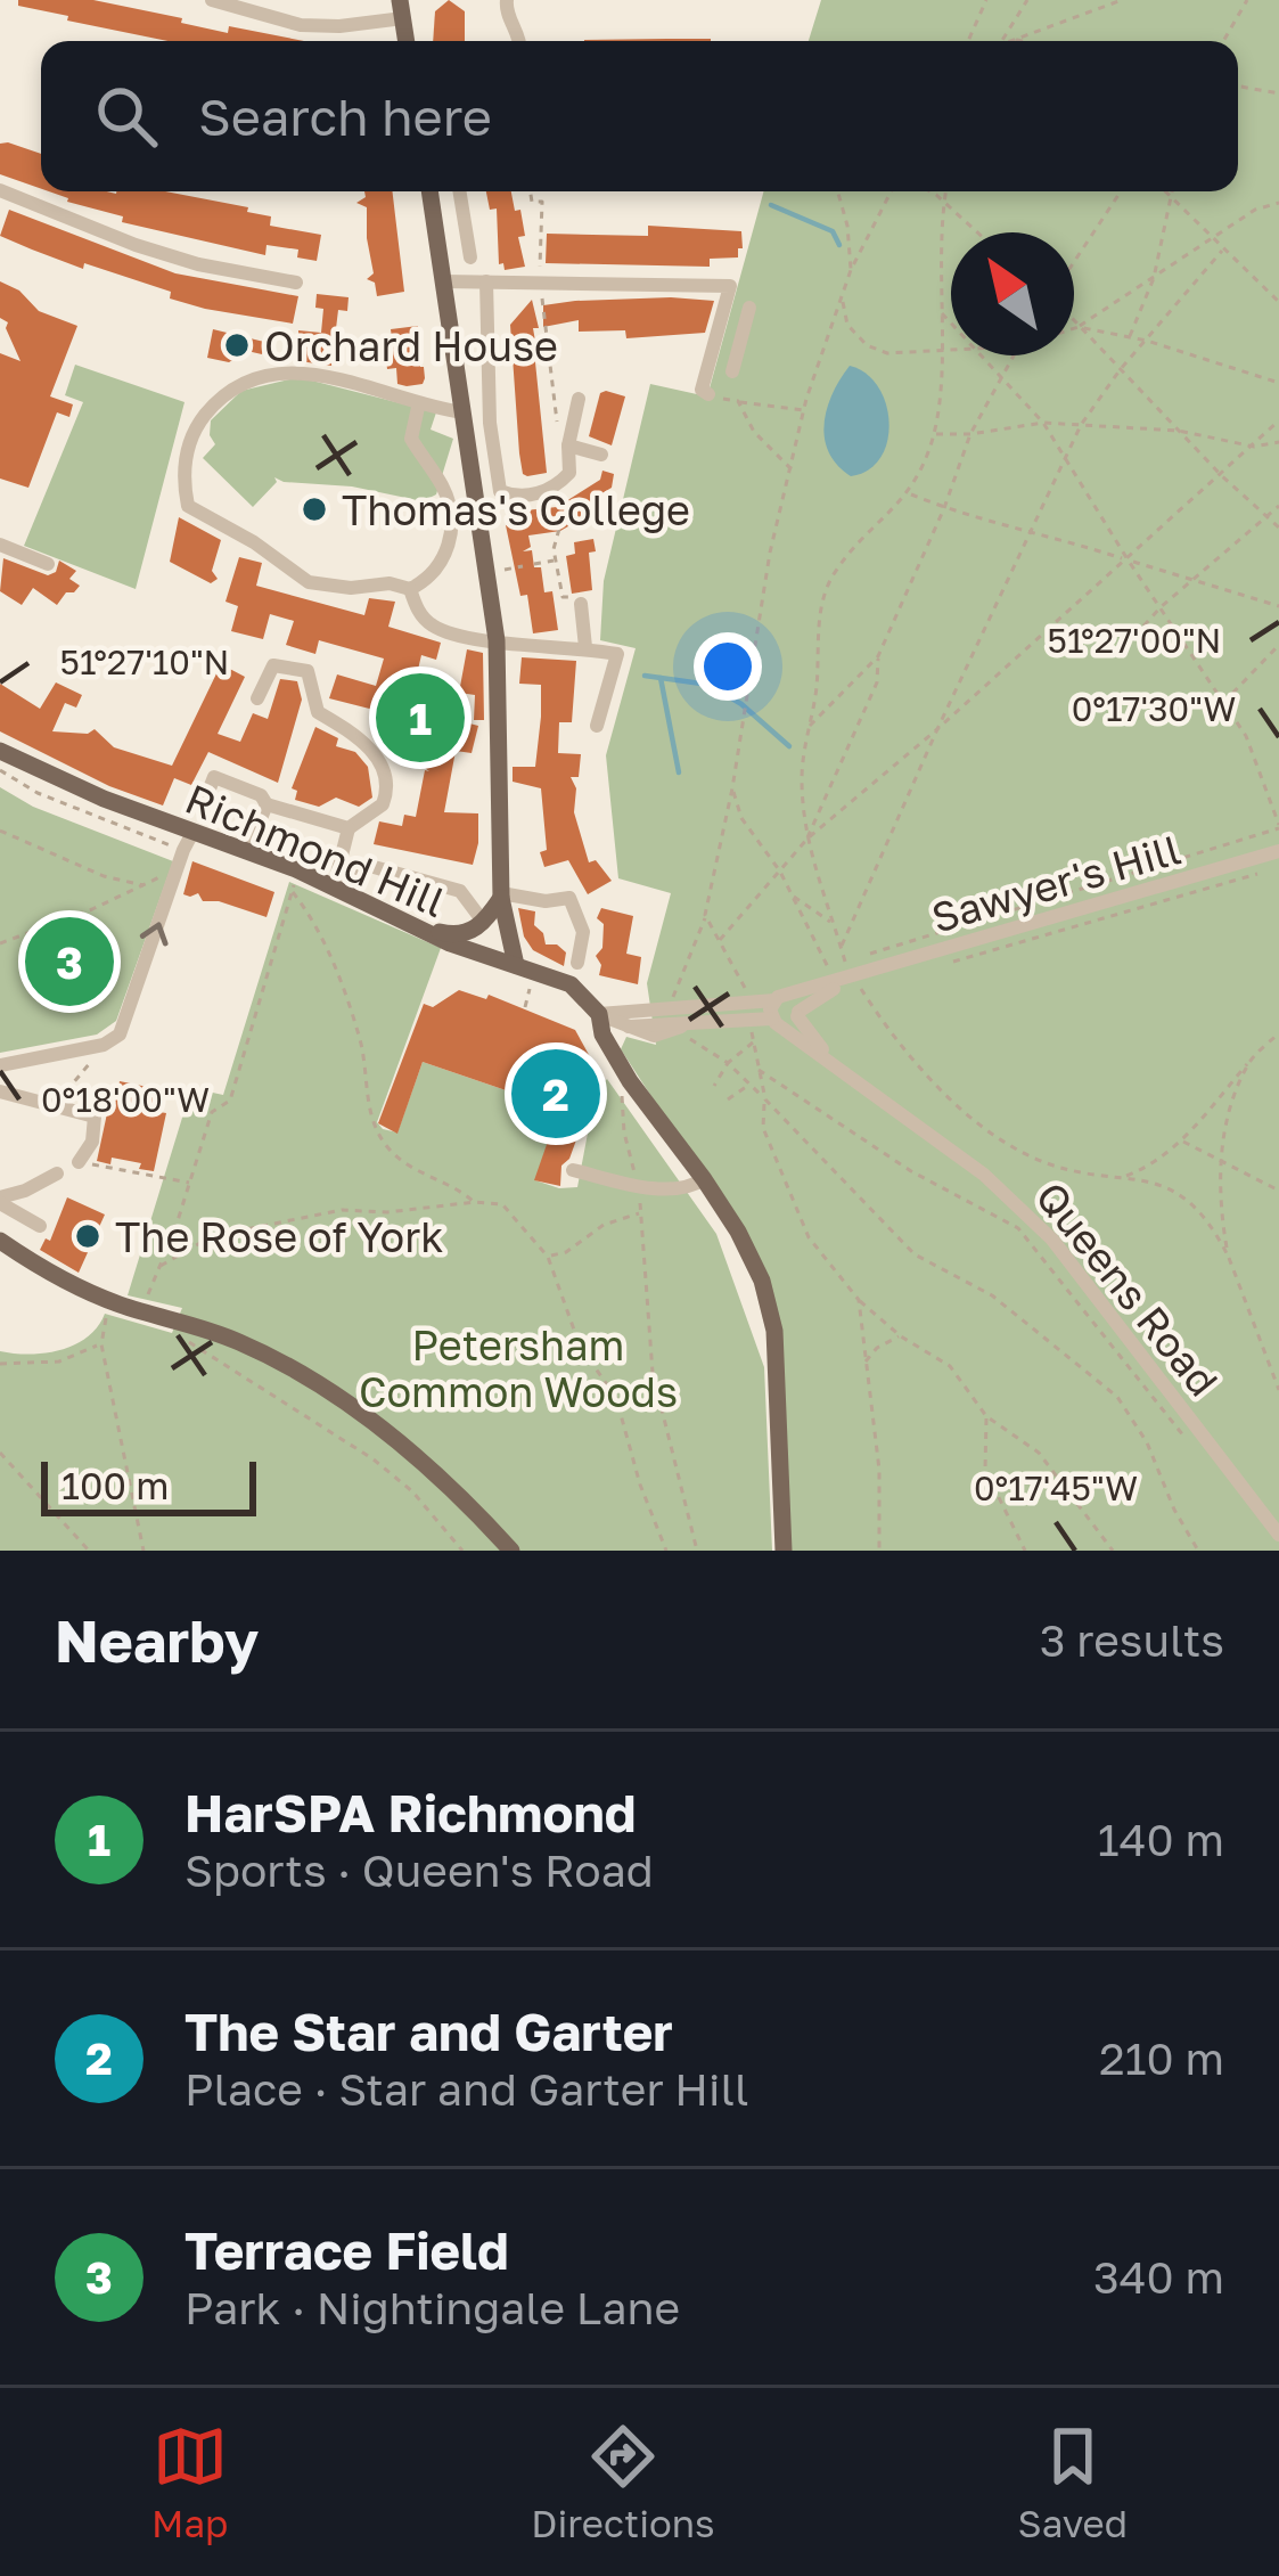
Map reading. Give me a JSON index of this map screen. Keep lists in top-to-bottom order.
{
  "streets": {
    "main road": ["Richmond Hill"],
    "street": ["Sawyer's Hill", "Queens Road"]
  },
  "crossings": [
    ["Richmond Hill", "Sawyer's Hill"],
    ["Sawyer's Hill", "Queens Road"]
  ],
  "parks": ["Petersham Common Woods"],
  "places": ["Orchard House", "Thomas's College", "The Rose of York"],
  "scale_bar": "100 m",
  "north": "top left",
  "page": {
    "search": "Search here",
    "pins": ["1", "3", "2"],
    "scale": "100 m",
    "heading": ["Nearby", "3 results"],
    "list": [
      {
        "mark": "1",
        "name": "HarSPA Richmond",
        "note": "Sports · Queen's Road",
        "value": "140 m"
      },
      {
        "mark": "2",
        "name": "The Star and Garter",
        "note": "Place · Star and Garter Hill",
        "value": "210 m"
      },
      {
        "mark": "3",
        "name": "Terrace Field",
        "note": "Park · Nightingale Lane",
        "value": "340 m"
      }
    ],
    "nav": ["Map", "Directions", "Saved"]
  },
  "coordinates": [
    "51°27'00\"N",
    "51°27'10\"N",
    "0°17'30\"W",
    "0°18'00\"W",
    "0°17'45\"W"
  ]
}
